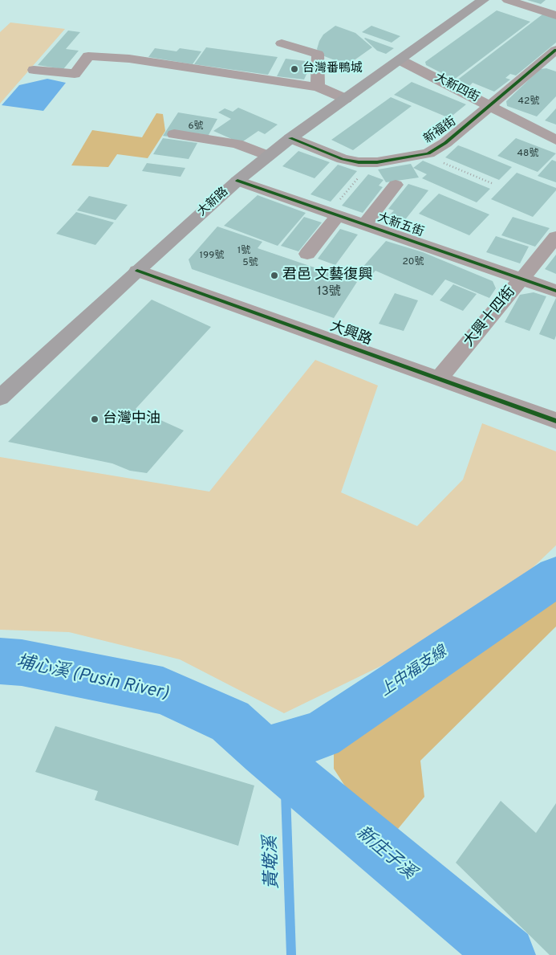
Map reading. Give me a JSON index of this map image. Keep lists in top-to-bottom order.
{
  "streets": {
    "main road": ["大新路"],
    "street": [
      "大新四街",
      "新福街",
      "大新五街",
      "大興十四街",
      "大興路"
    ]
  },
  "crossings": [
    ["大新四街", "新福街"],
    ["大新四街", "大新路"],
    ["新福街", "大新路"],
    ["大新路", "大新五街"],
    ["大新路", "大興路"],
    ["大新五街", "大興十四街"],
    ["大興十四街", "大興路"]
  ],
  "water": [
    "上中福支線",
    "埔心溪 (Pusin River)",
    "新庄子溪",
    "黃墘溪"
  ],
  "places": ["台灣番鴨城", "君邑 文藝復興", "台灣中油"],
  "house_numbers": [
    "42號",
    "6號",
    "48號",
    "1號",
    "199號",
    "20號",
    "5號",
    "13號"
  ]
}
